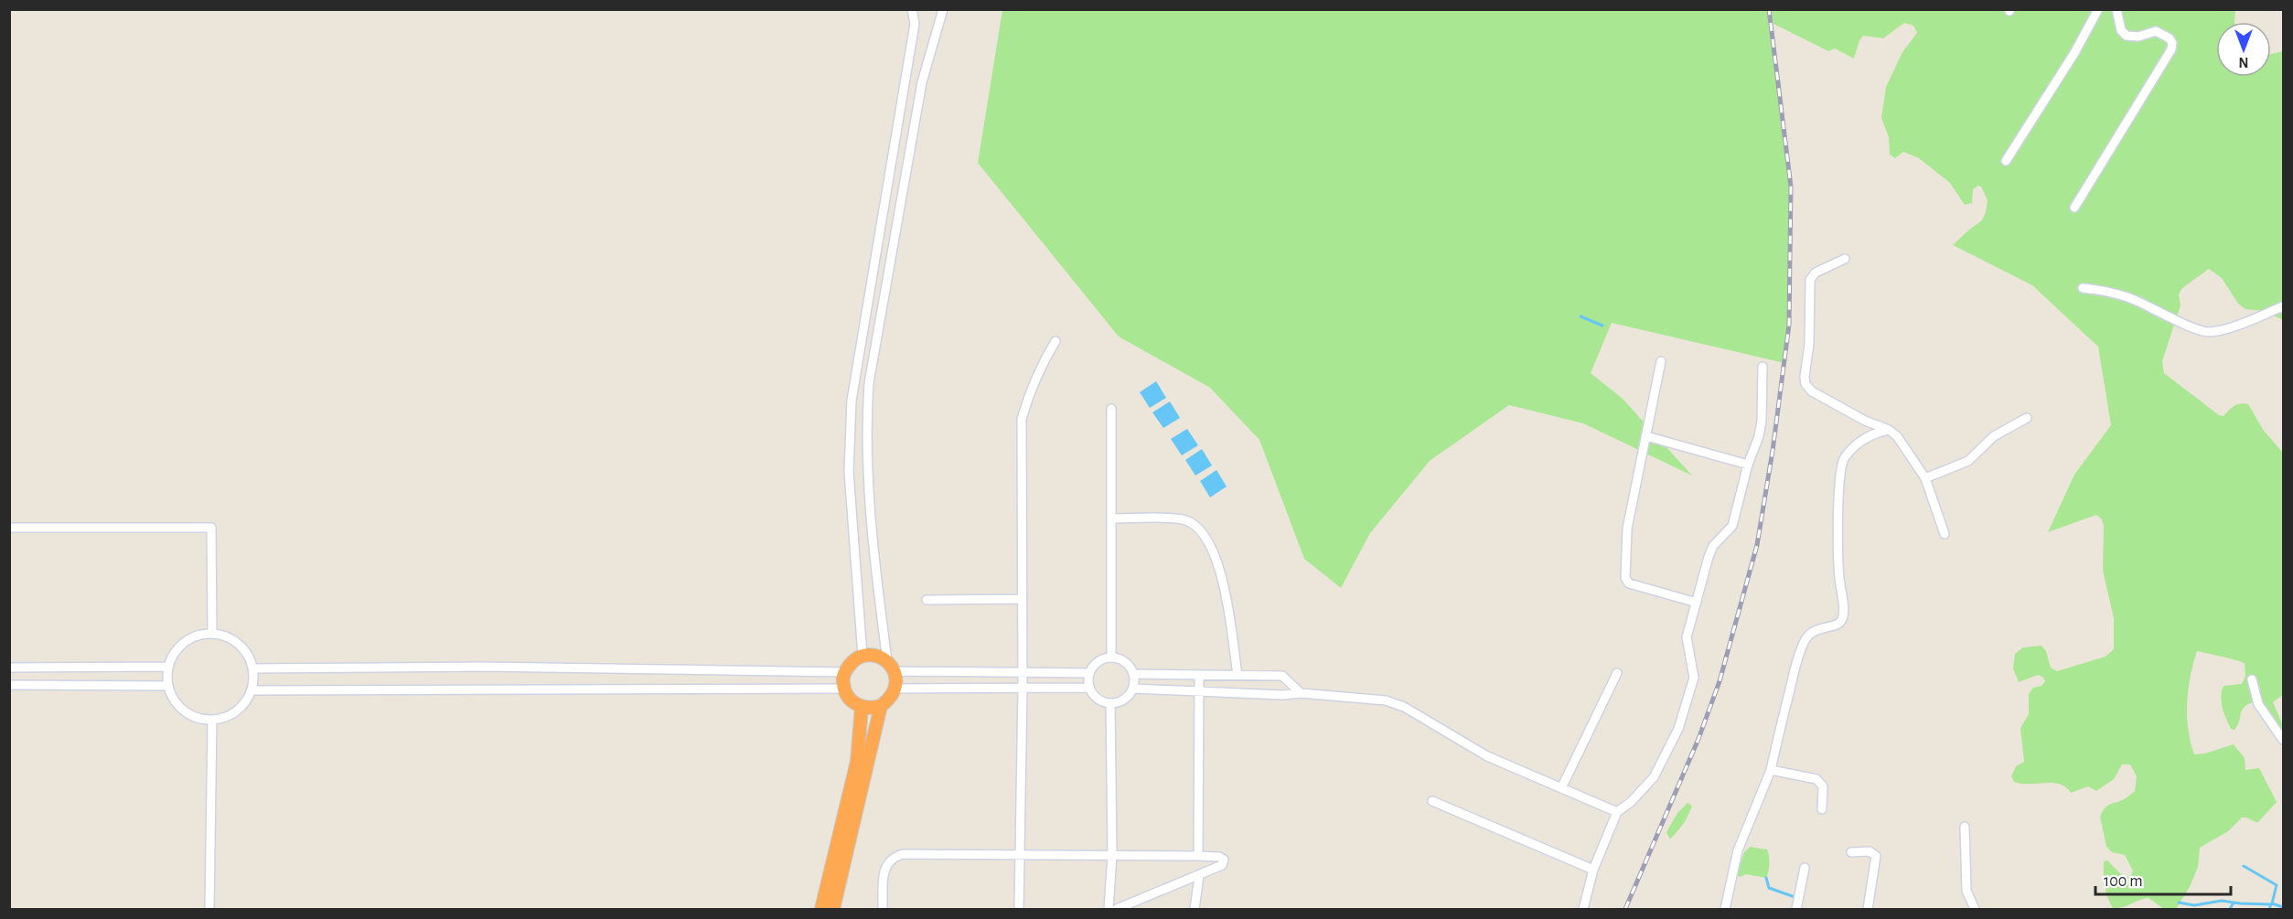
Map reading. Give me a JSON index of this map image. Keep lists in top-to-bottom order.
{
  "scale_bar": "100 m",
  "north": "bottom"
}
